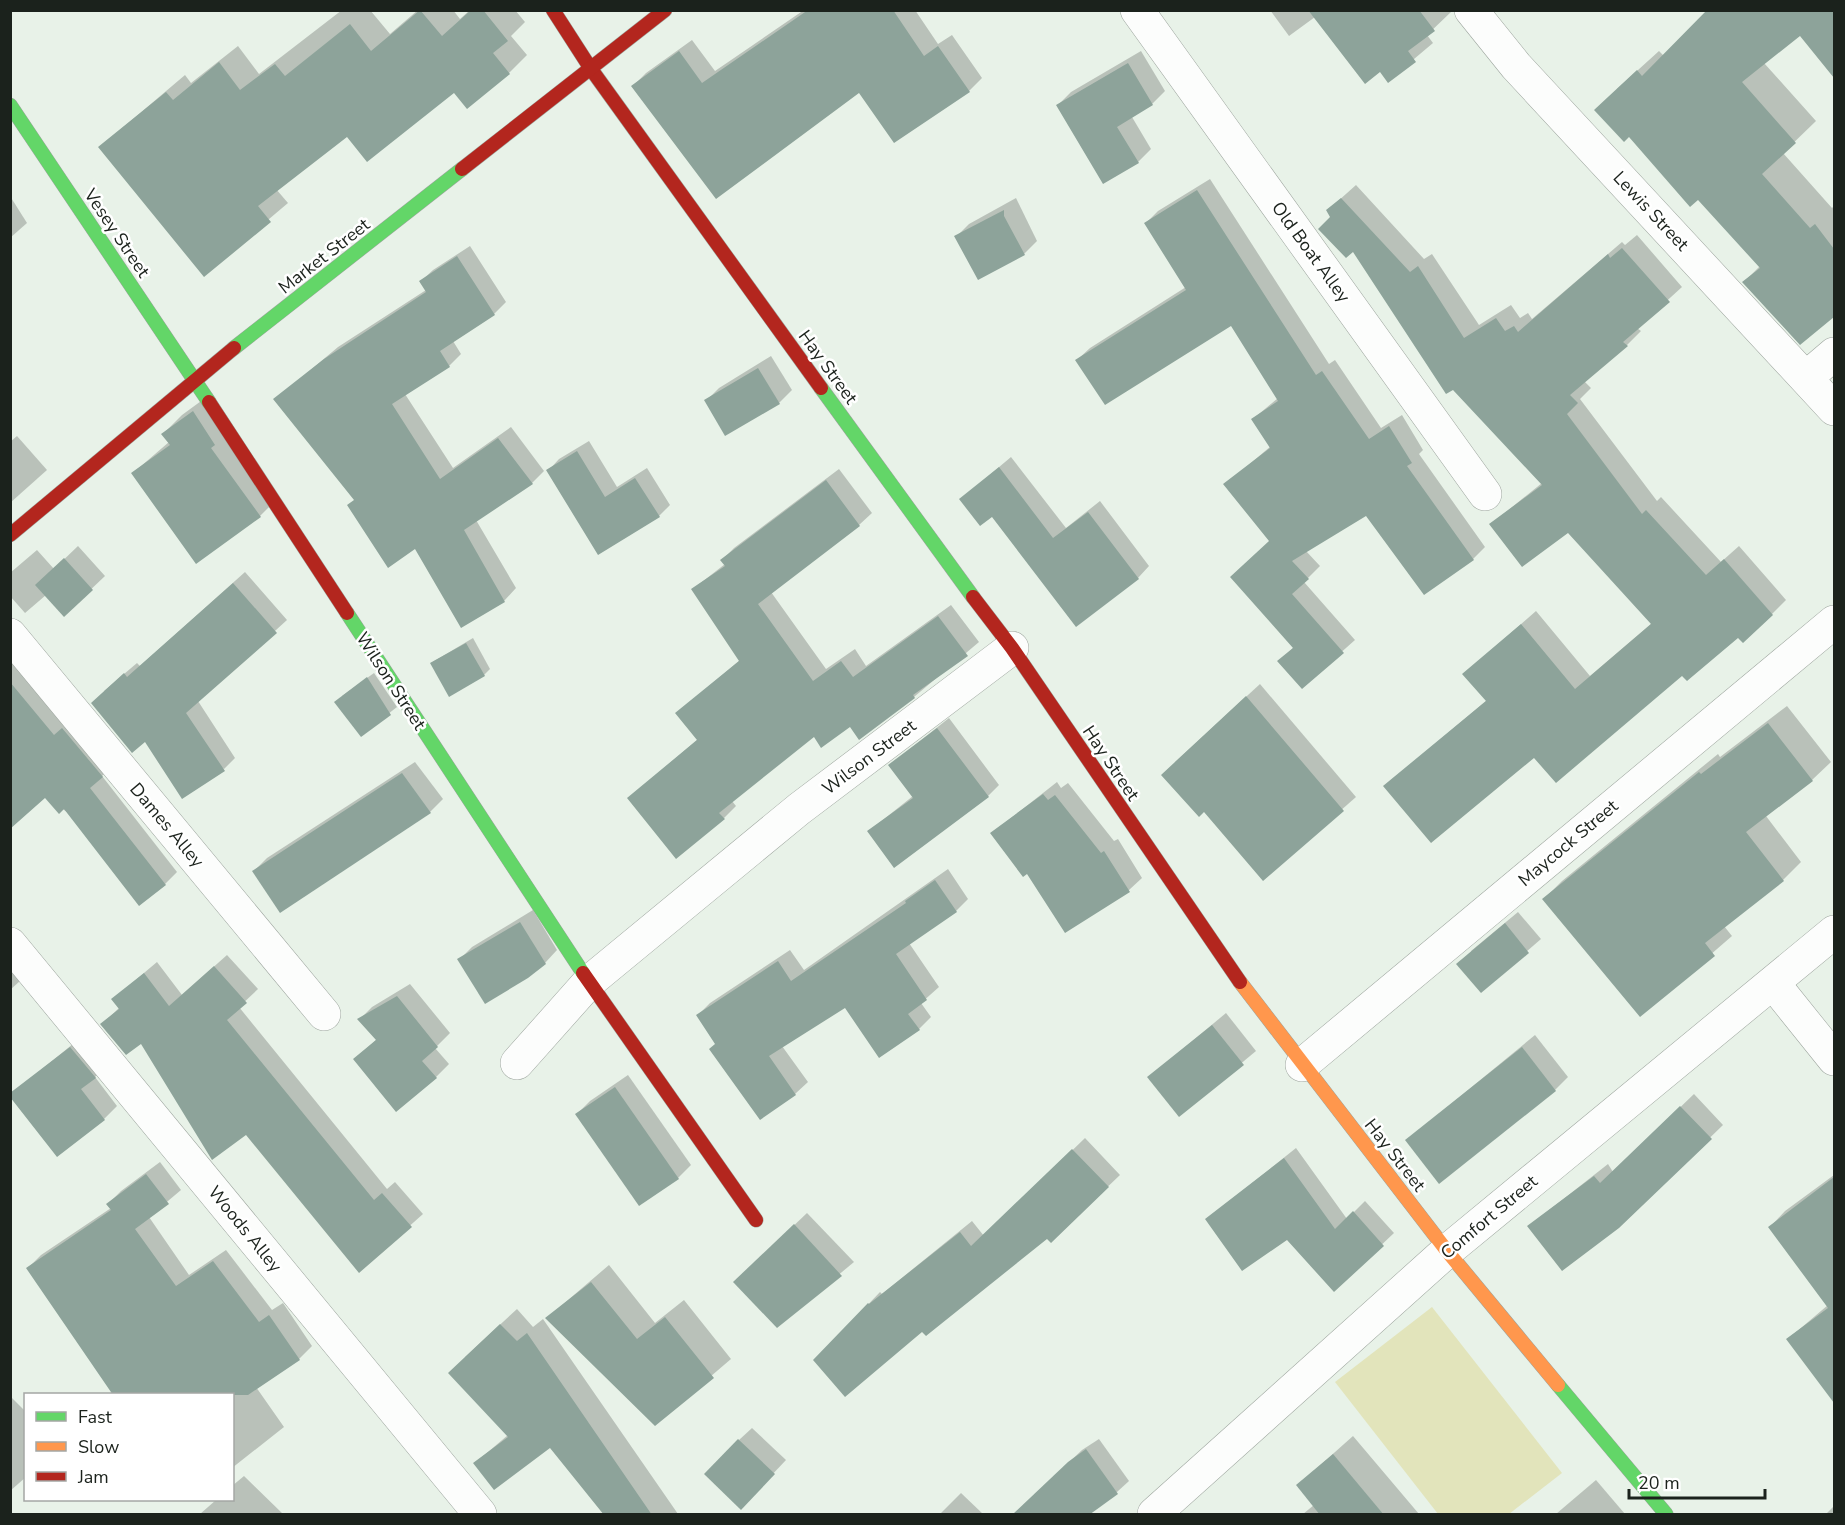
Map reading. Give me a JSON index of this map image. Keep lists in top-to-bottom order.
{
  "streets": {
    "street": [
      "Lewis Street",
      "Vesey Street",
      "Old Boat Alley",
      "Market Street",
      "Hay Street",
      "Wilson Street",
      "Dames Alley",
      "Maycock Street",
      "Comfort Street",
      "Woods Alley"
    ]
  },
  "crossings": [
    ["Vesey Street", "Market Street"],
    ["Vesey Street", "Wilson Street"],
    ["Market Street", "Hay Street"],
    ["Market Street", "Wilson Street"],
    ["Hay Street", "Wilson Street"],
    ["Hay Street", "Maycock Street"],
    ["Hay Street", "Comfort Street"]
  ],
  "legend": ["Fast", "Slow", "Jam"],
  "scale_bar": "20 m"
}
